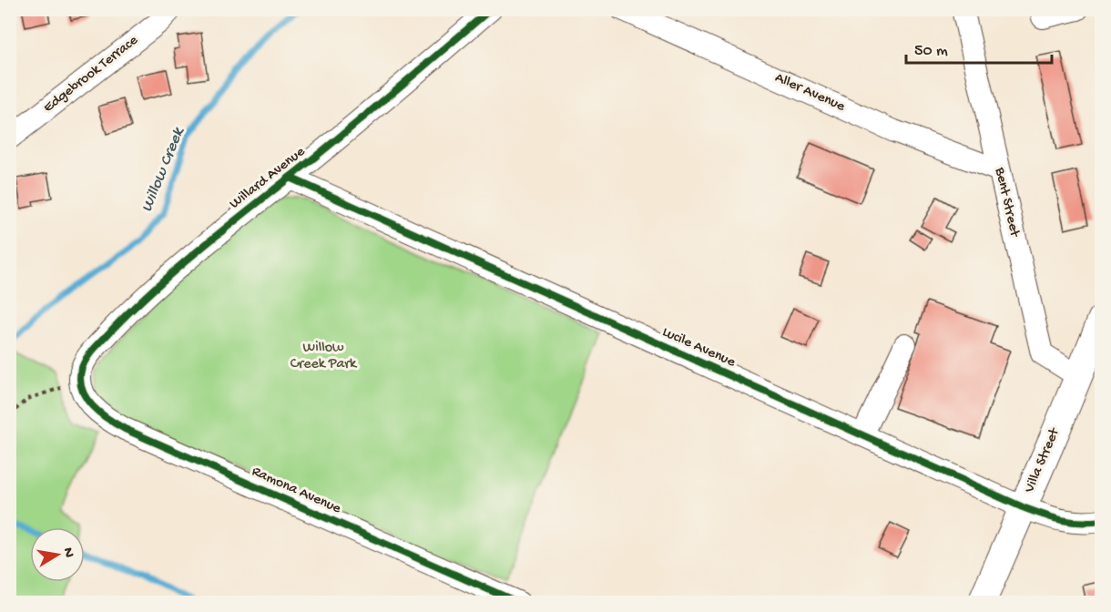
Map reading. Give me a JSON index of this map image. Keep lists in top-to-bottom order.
{
  "streets": {
    "main road": ["Villa Street"],
    "street": [
      "Edgebrook Terrace",
      "Aller Avenue",
      "Willard Avenue",
      "Bent Street",
      "Lucile Avenue",
      "Ramona Avenue"
    ]
  },
  "crossings": [
    ["Aller Avenue", "Bent Street"],
    ["Willard Avenue", "Lucile Avenue"],
    ["Willard Avenue", "Ramona Avenue"],
    ["Bent Street", "Villa Street"],
    ["Lucile Avenue", "Villa Street"]
  ],
  "water": ["Willow Creek"],
  "parks": ["Willow Creek Park"],
  "scale_bar": "50 m",
  "north": "right"
}
